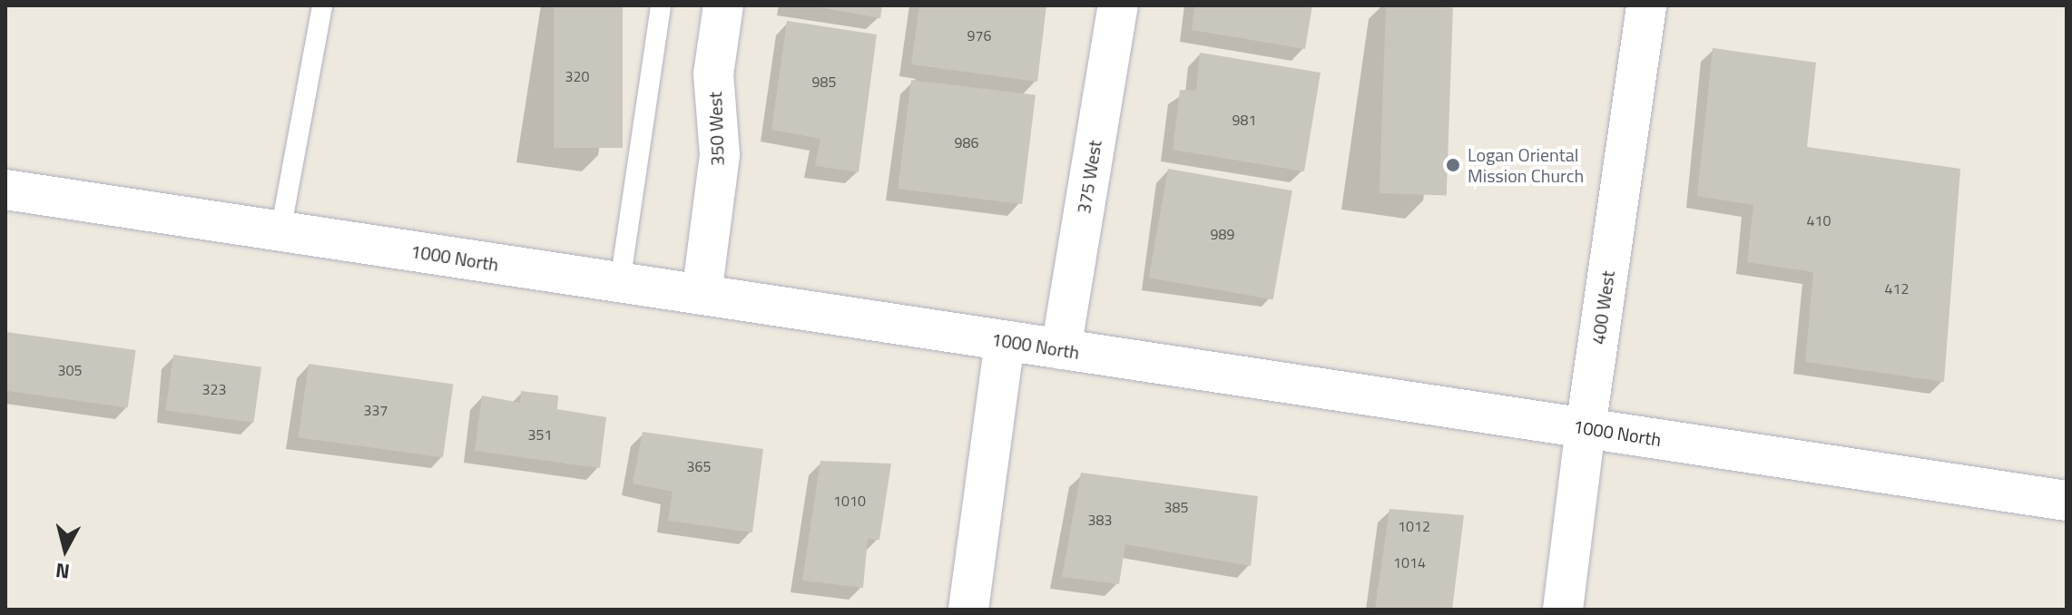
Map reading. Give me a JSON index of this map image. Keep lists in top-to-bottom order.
{
  "streets": {
    "street": [
      "350 West",
      "375 West",
      "1000 North",
      "400 West"
    ]
  },
  "crossings": [
    ["350 West", "1000 North"],
    ["375 West", "1000 North"],
    ["1000 North", "400 West"]
  ],
  "places": ["Logan Oriental Mission Church"],
  "house_numbers": [
    "976",
    "320",
    "985",
    "981",
    "986",
    "410",
    "989",
    "412",
    "305",
    "323",
    "337",
    "351",
    "365",
    "1010",
    "385",
    "383",
    "1012",
    "1014"
  ],
  "north": "bottom"
}
